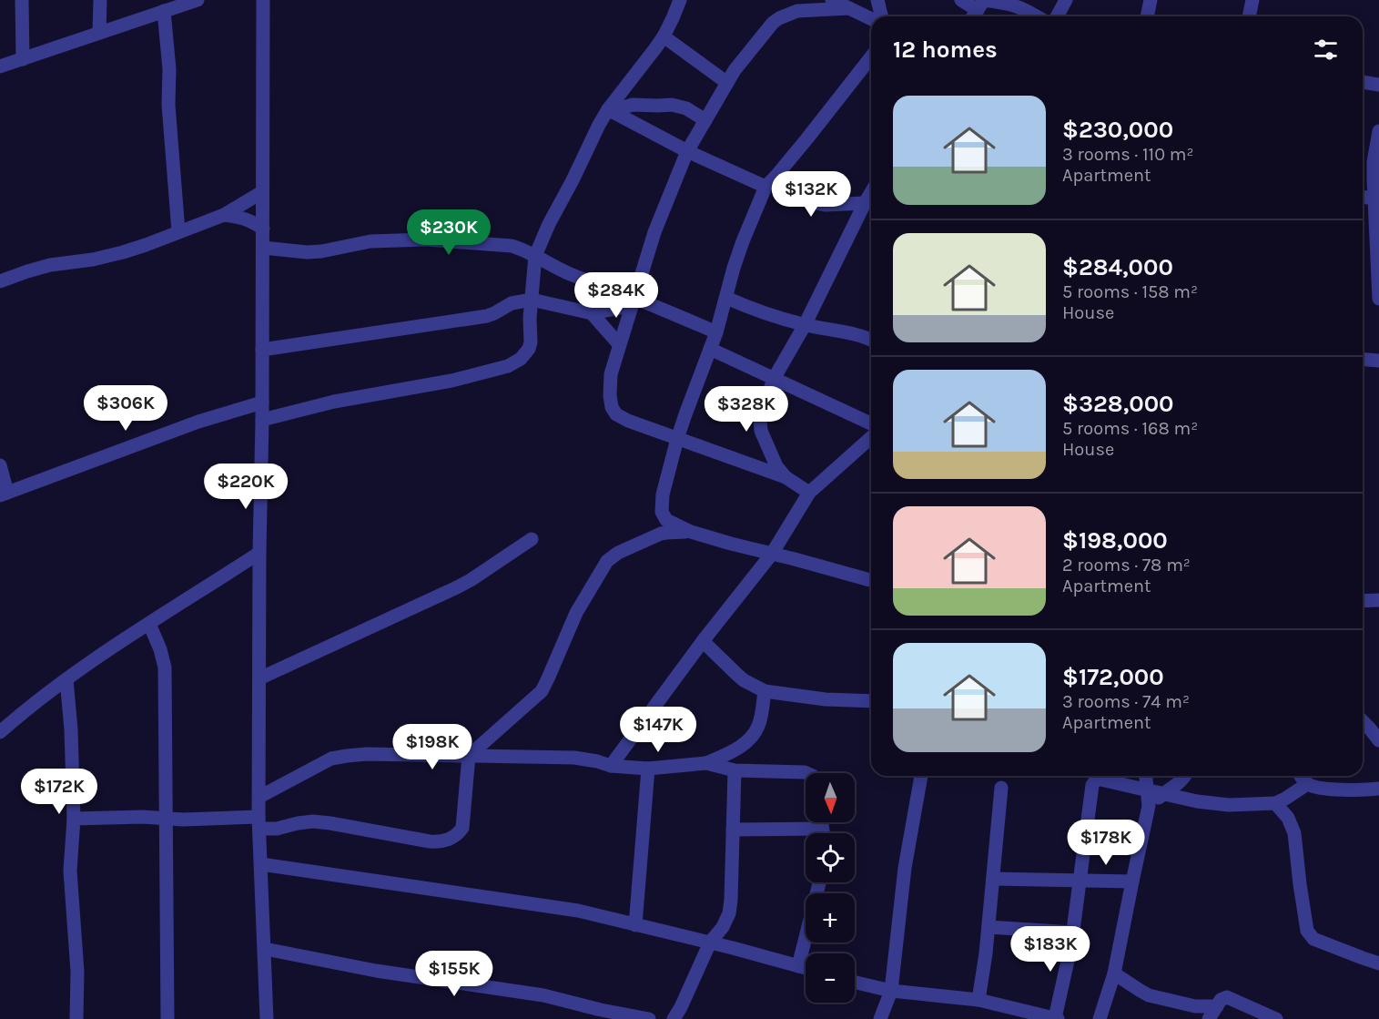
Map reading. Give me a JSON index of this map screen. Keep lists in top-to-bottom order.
{
  "north": "bottom",
  "page": {
    "heading": "12 homes",
    "list": [
      {
        "name": "$230,000",
        "note": "3 rooms · 110 m² · Apartment"
      },
      {
        "name": "$284,000",
        "note": "5 rooms · 158 m² · House"
      },
      {
        "name": "$328,000",
        "note": "5 rooms · 168 m² · House"
      },
      {
        "name": "$198,000",
        "note": "2 rooms · 78 m² · Apartment"
      },
      {
        "name": "$172,000",
        "note": "3 rooms · 74 m² · Apartment"
      }
    ],
    "price": [
      "$132K",
      "$230K",
      "$284K",
      "$306K",
      "$328K",
      "$220K",
      "$147K",
      "$198K",
      "$172K",
      "$178K",
      "$183K",
      "$155K"
    ],
    "map_buttons": ["+", "−"]
  }
}
